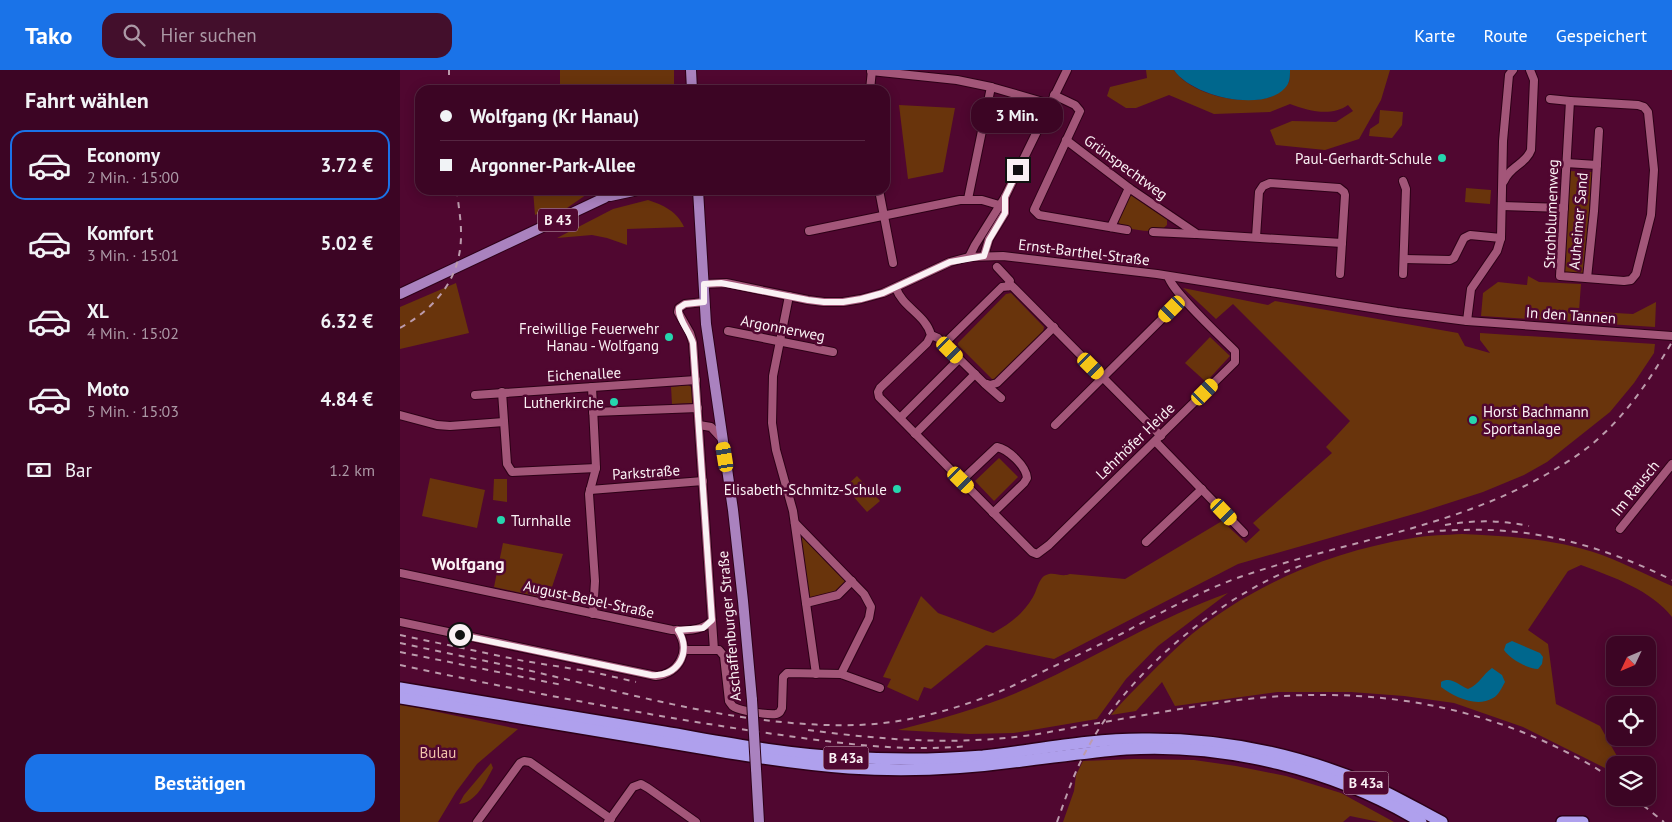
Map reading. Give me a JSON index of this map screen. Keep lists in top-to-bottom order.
{
  "streets": {
    "highway": ["B 43a"],
    "main road": ["B 43", "Aschaffenburger Straße"],
    "street": [
      "Grünspechtweg",
      "Strohblumenweg",
      "Auheimer Sand",
      "Ernst-Barthel-Straße",
      "In den Tannen",
      "Argonnerweg",
      "Eichenallee",
      "Lehrhöfer Heide",
      "Parkstraße",
      "Im Rausch",
      "August-Bebel-Straße"
    ]
  },
  "crossings": [
    ["Strohblumenweg", "Auheimer Sand"],
    ["Ernst-Barthel-Straße", "In den Tannen"],
    ["Ernst-Barthel-Straße", "Lehrhöfer Heide"],
    ["Ernst-Barthel-Straße", "Aschaffenburger Straße"]
  ],
  "districts": ["Wolfgang"],
  "parks": ["Bulau"],
  "places": [
    "Paul-Gerhardt-Schule",
    "Freiwillige Feuerwehr Hanau - Wolfgang",
    "Lutherkirche",
    "Horst Bachmann Sportanlage",
    "Elisabeth-Schmitz-Schule",
    "Turnhalle"
  ],
  "north": "bottom left",
  "page": {
    "header": "Tako",
    "search": "Hier suchen",
    "nav": ["Karte", "Route", "Gespeichert"],
    "heading": "Fahrt wählen",
    "banner": ["Wolfgang (Kr Hanau)", "Argonner-Park-Allee"],
    "bubble": "3 Min.",
    "list": [
      {
        "name": "Economy",
        "note": "2 Min. · 15:00",
        "value": "3.72 €"
      },
      {
        "name": "Komfort",
        "note": "3 Min. · 15:01",
        "value": "5.02 €"
      },
      {
        "name": "XL",
        "note": "4 Min. · 15:02",
        "value": "6.32 €"
      },
      {
        "name": "Moto",
        "note": "5 Min. · 15:03",
        "value": "4.84 €"
      }
    ],
    "pay": ["Bar", "1.2 km"],
    "buttons": "Bestätigen"
  }
}
